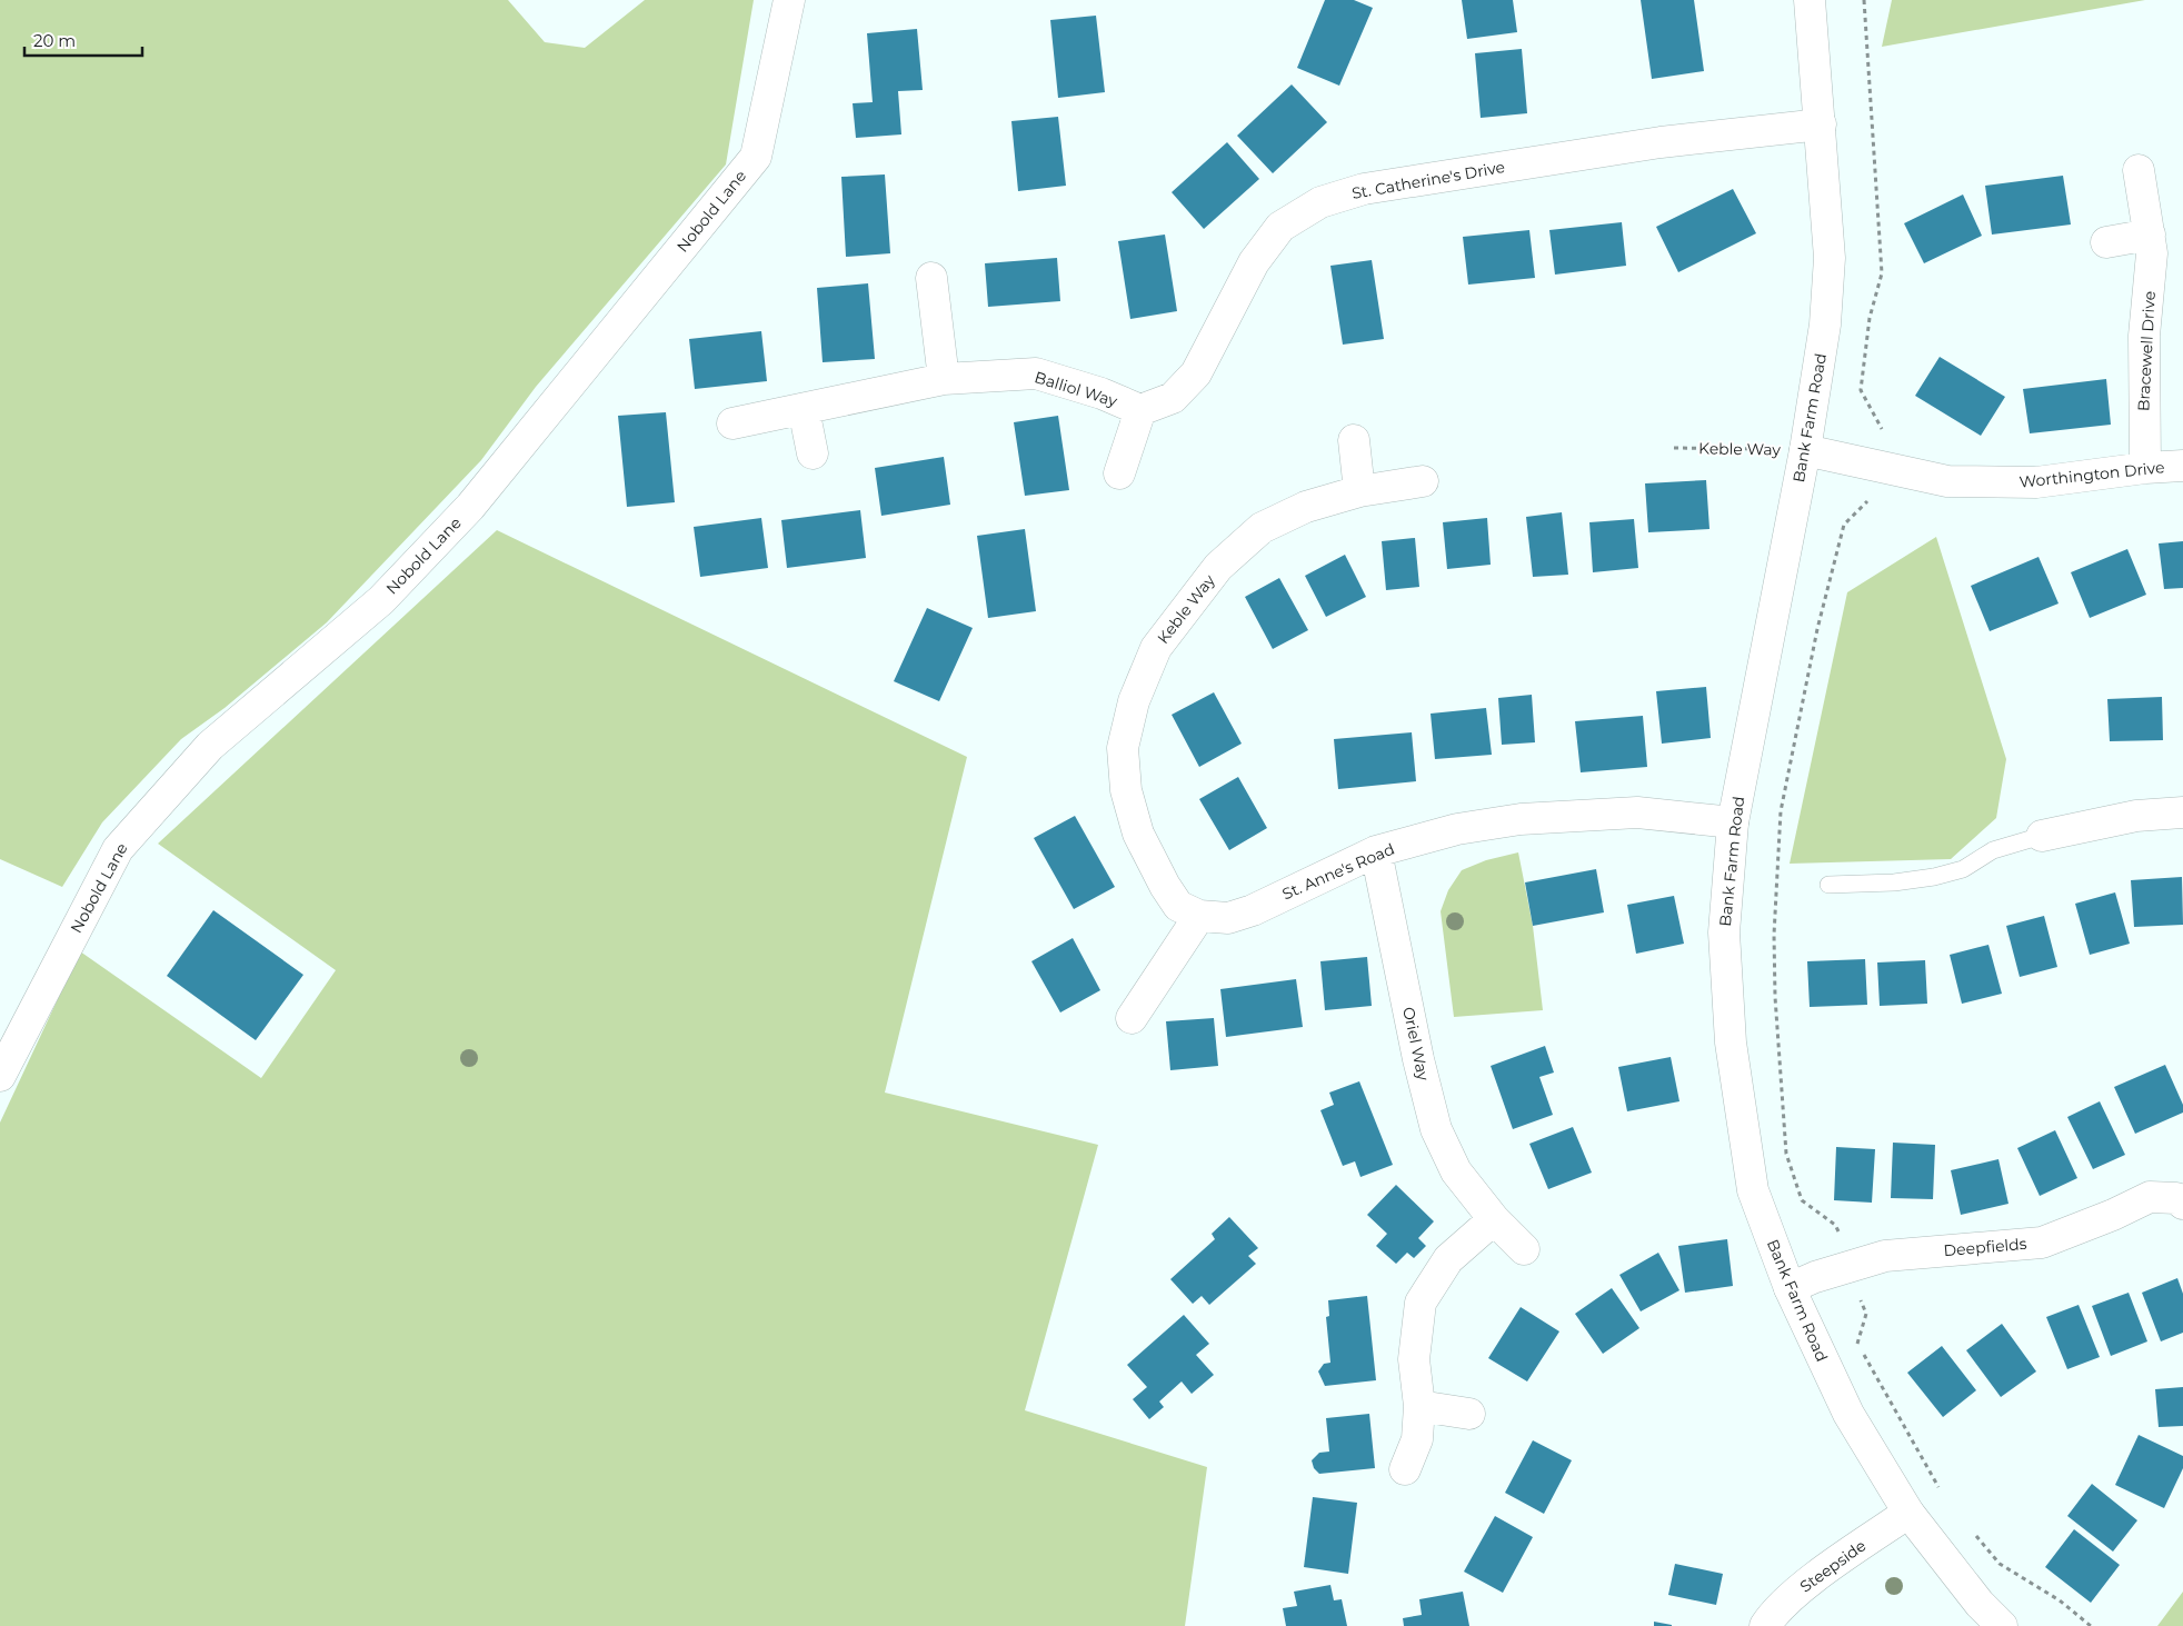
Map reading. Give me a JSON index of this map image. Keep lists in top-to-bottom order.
{
  "streets": {
    "street": [
      "St. Catherine's Drive",
      "Nobold Lane",
      "Bracewell Drive",
      "Balliol Way",
      "Bank Farm Road",
      "Keble Way",
      "Worthington Drive",
      "St. Anne's Road",
      "Oriel Way",
      "Deepfields",
      "Steepside"
    ]
  },
  "crossings": [
    ["St. Catherine's Drive", "Balliol Way"],
    ["St. Catherine's Drive", "Bank Farm Road"],
    ["Bracewell Drive", "Worthington Drive"],
    ["Bank Farm Road", "Keble Way"],
    ["Bank Farm Road", "Worthington Drive"],
    ["Bank Farm Road", "St. Anne's Road"],
    ["Bank Farm Road", "Deepfields"],
    ["Bank Farm Road", "Steepside"],
    ["Keble Way", "Worthington Drive"],
    ["Keble Way", "St. Anne's Road"],
    ["St. Anne's Road", "Oriel Way"]
  ],
  "scale_bar": "20 m"
}
